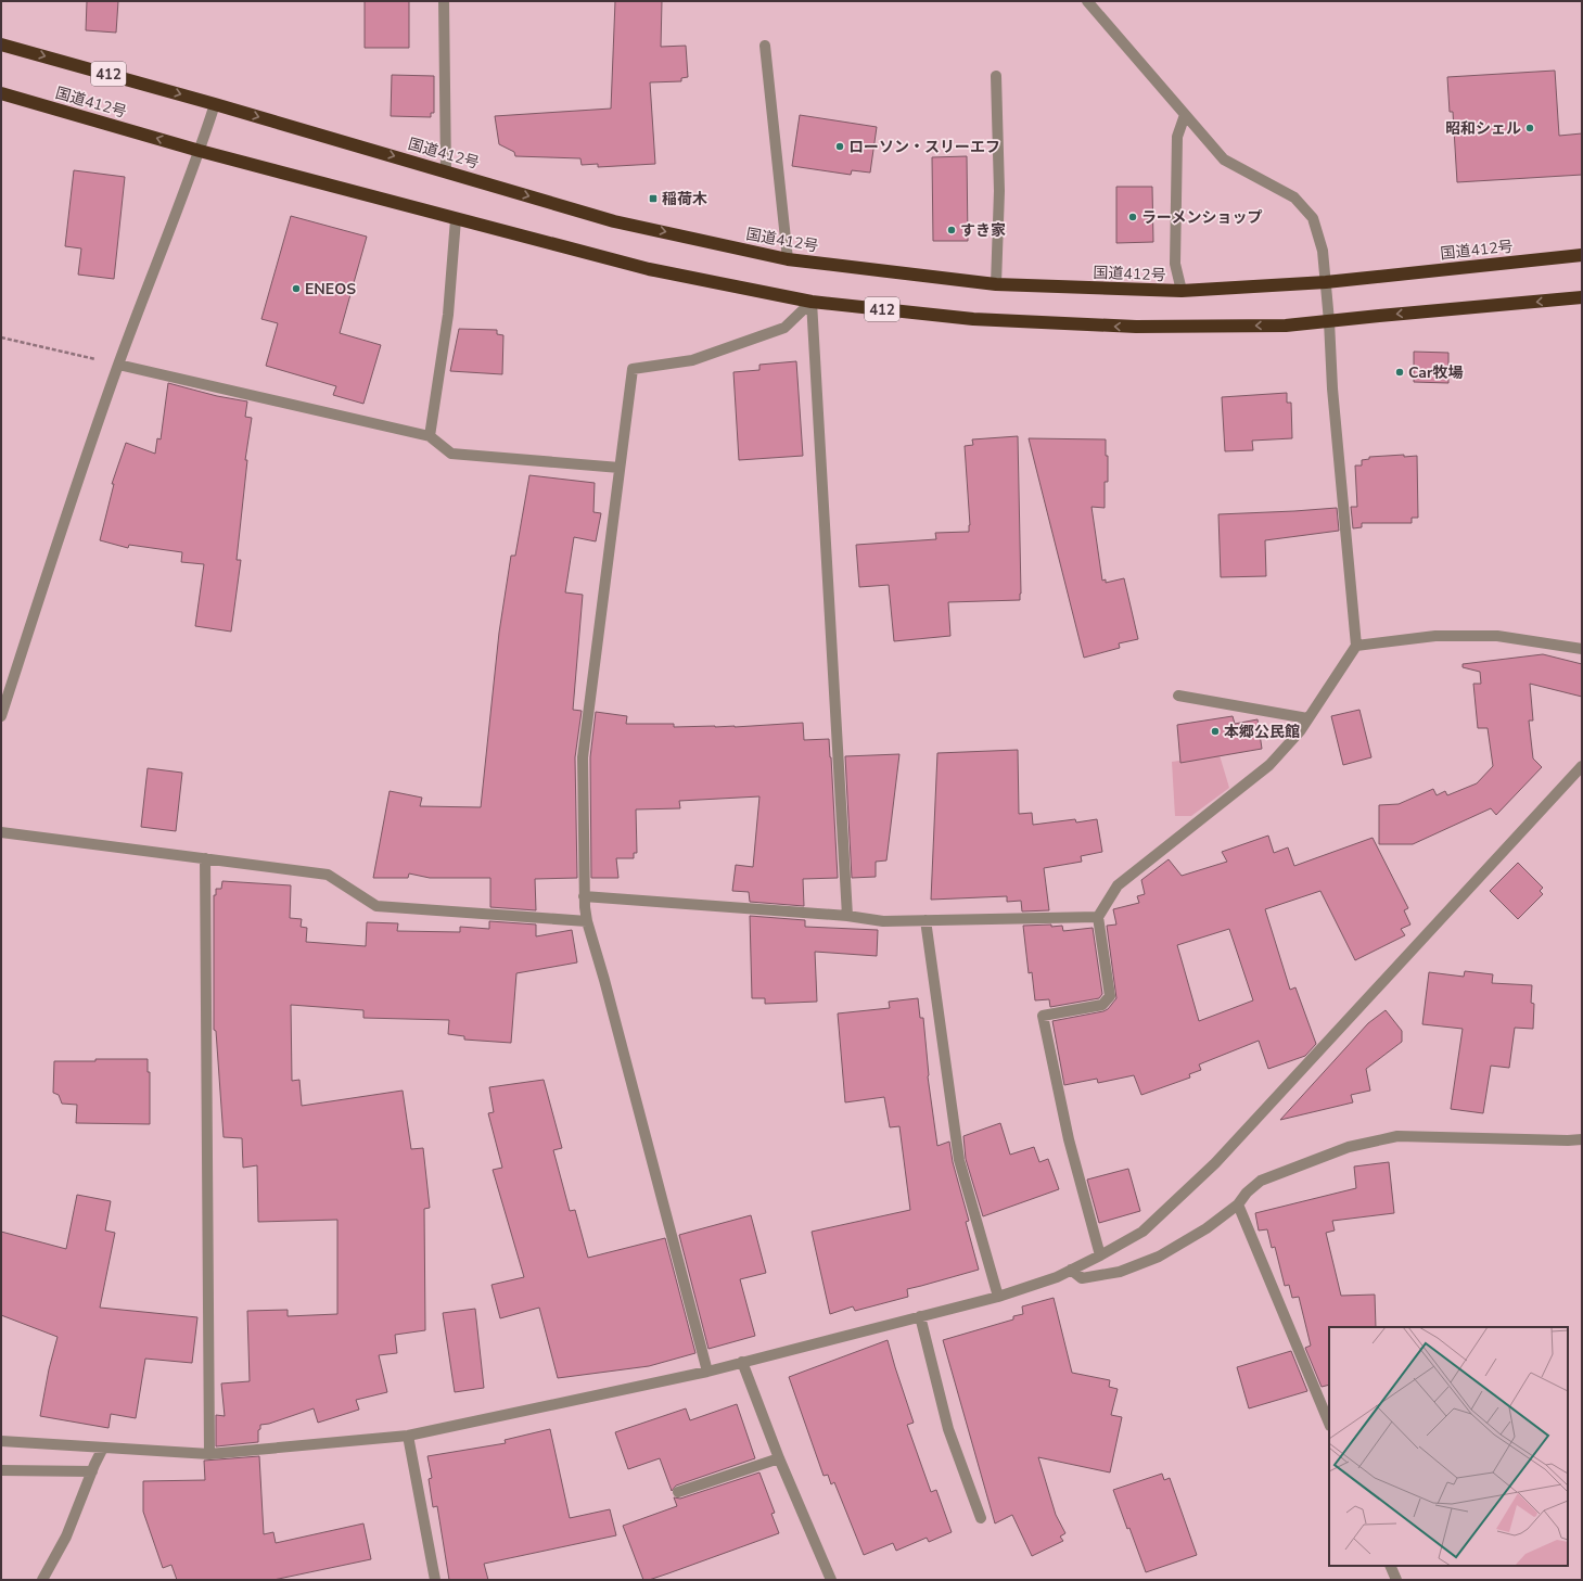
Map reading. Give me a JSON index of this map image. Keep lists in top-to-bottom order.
{
  "streets": {
    "highway": ["412", "国道412号"]
  },
  "places": {
    "other": [
      "昭和シェル",
      "ローソン・スリーエフ",
      "ラーメンショップ",
      "すき家",
      "ENEOS",
      "Car牧場",
      "本郷公民館"
    ],
    "transit": ["稲荷木"]
  }
}
